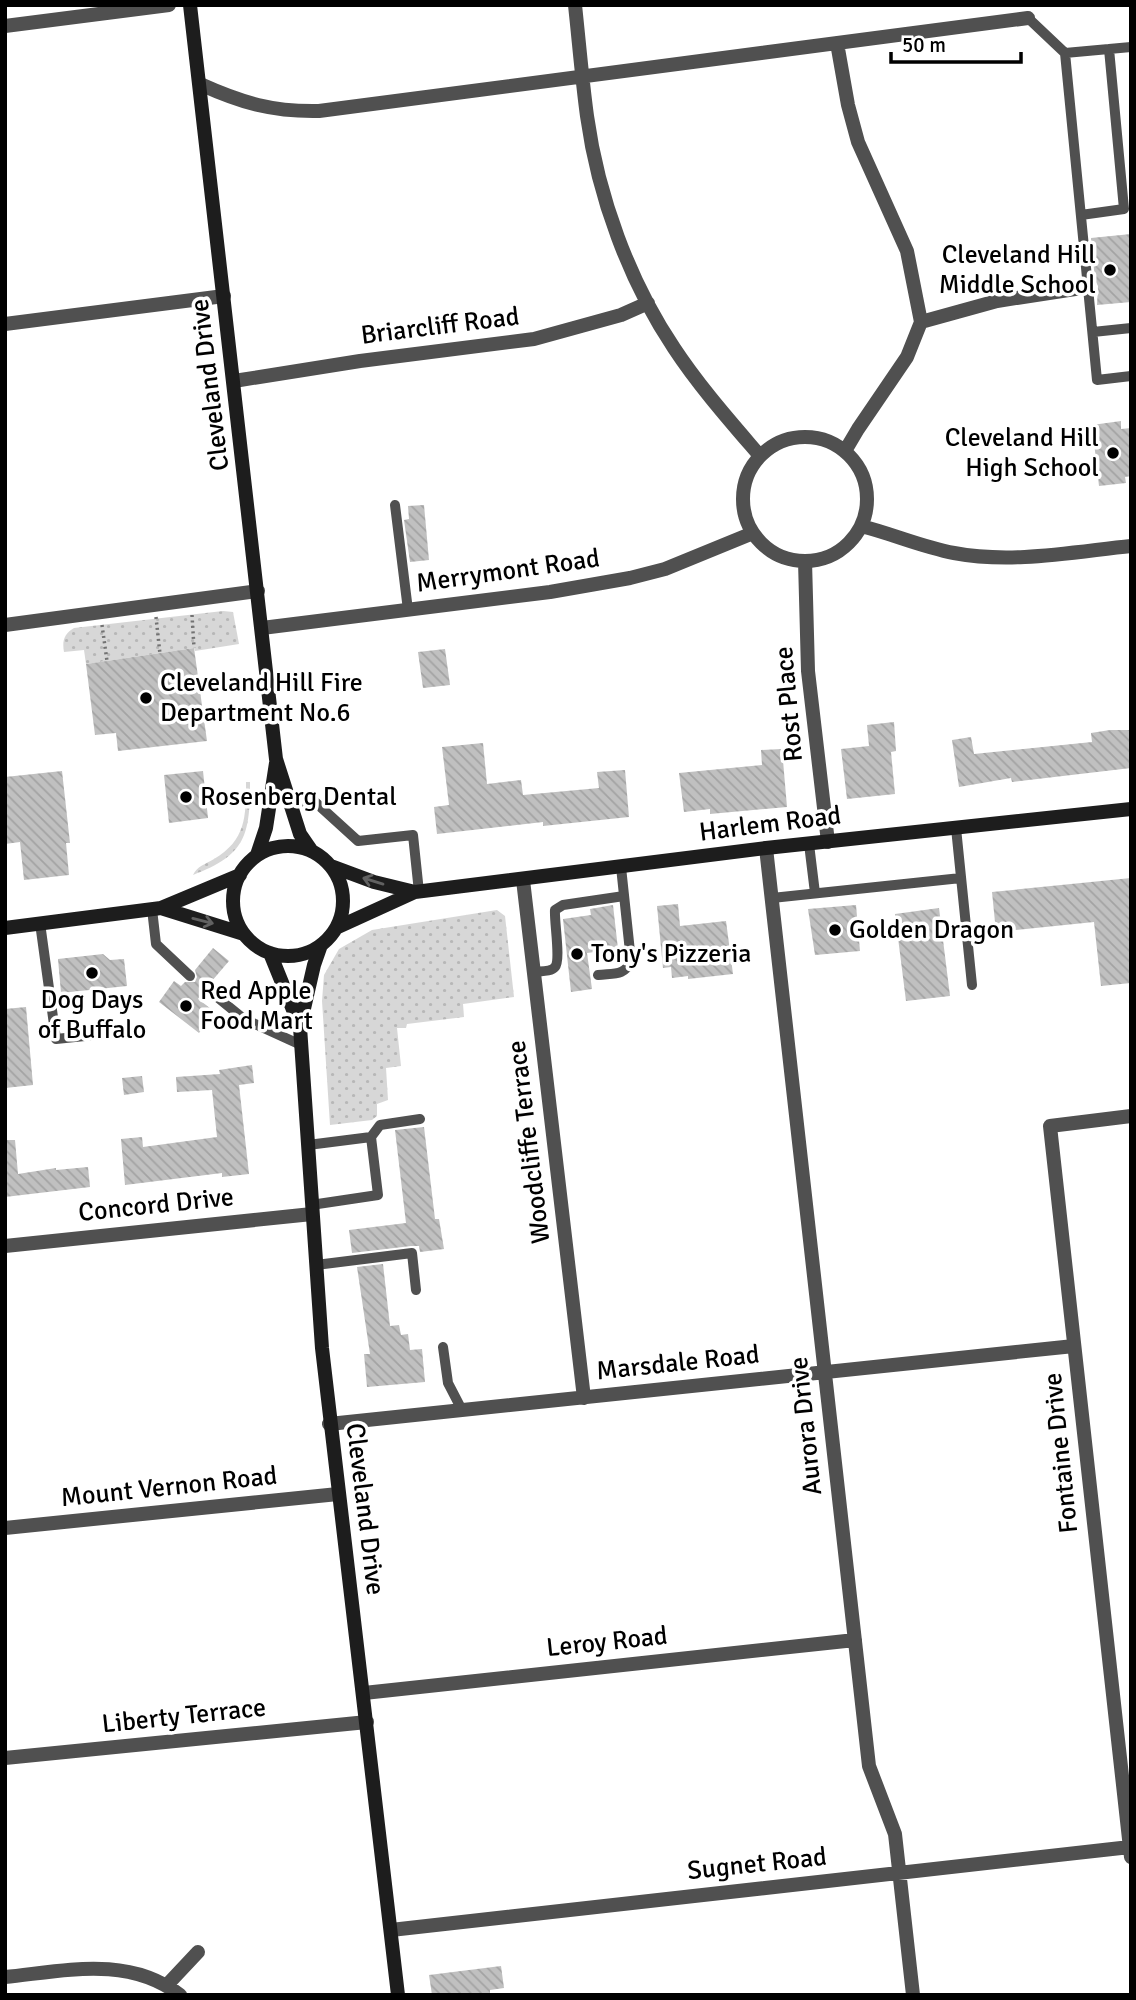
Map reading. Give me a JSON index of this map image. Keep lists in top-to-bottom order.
{
  "streets": {
    "street": [
      "Briarcliff Road",
      "Cleveland Drive",
      "Merrymont Road",
      "Rost Place",
      "Harlem Road",
      "Woodcliffe Terrace",
      "Concord Drive",
      "Marsdale Road",
      "Aurora Drive",
      "Fontaine Drive",
      "Mount Vernon Road",
      "Leroy Road",
      "Liberty Terrace",
      "Sugnet Road"
    ]
  },
  "crossings": [
    ["Briarcliff Road", "Cleveland Drive"],
    ["Cleveland Drive", "Merrymont Road"],
    ["Cleveland Drive", "Harlem Road"],
    ["Cleveland Drive", "Concord Drive"],
    ["Cleveland Drive", "Marsdale Road"],
    ["Cleveland Drive", "Mount Vernon Road"],
    ["Cleveland Drive", "Leroy Road"],
    ["Cleveland Drive", "Liberty Terrace"],
    ["Cleveland Drive", "Sugnet Road"],
    ["Merrymont Road", "Rost Place"],
    ["Rost Place", "Harlem Road"],
    ["Harlem Road", "Woodcliffe Terrace"],
    ["Harlem Road", "Aurora Drive"],
    ["Woodcliffe Terrace", "Marsdale Road"],
    ["Marsdale Road", "Aurora Drive"],
    ["Marsdale Road", "Fontaine Drive"],
    ["Aurora Drive", "Leroy Road"],
    ["Aurora Drive", "Sugnet Road"],
    ["Fontaine Drive", "Sugnet Road"]
  ],
  "places": [
    "Cleveland Hill Middle School",
    "Cleveland Hill High School",
    "Cleveland Hill Fire Department No.6",
    "Rosenberg Dental",
    "Golden Dragon",
    "Tony's Pizzeria",
    "Dog Days of Buffalo",
    "Red Apple Food Mart"
  ],
  "scale_bar": "50 m"
}
